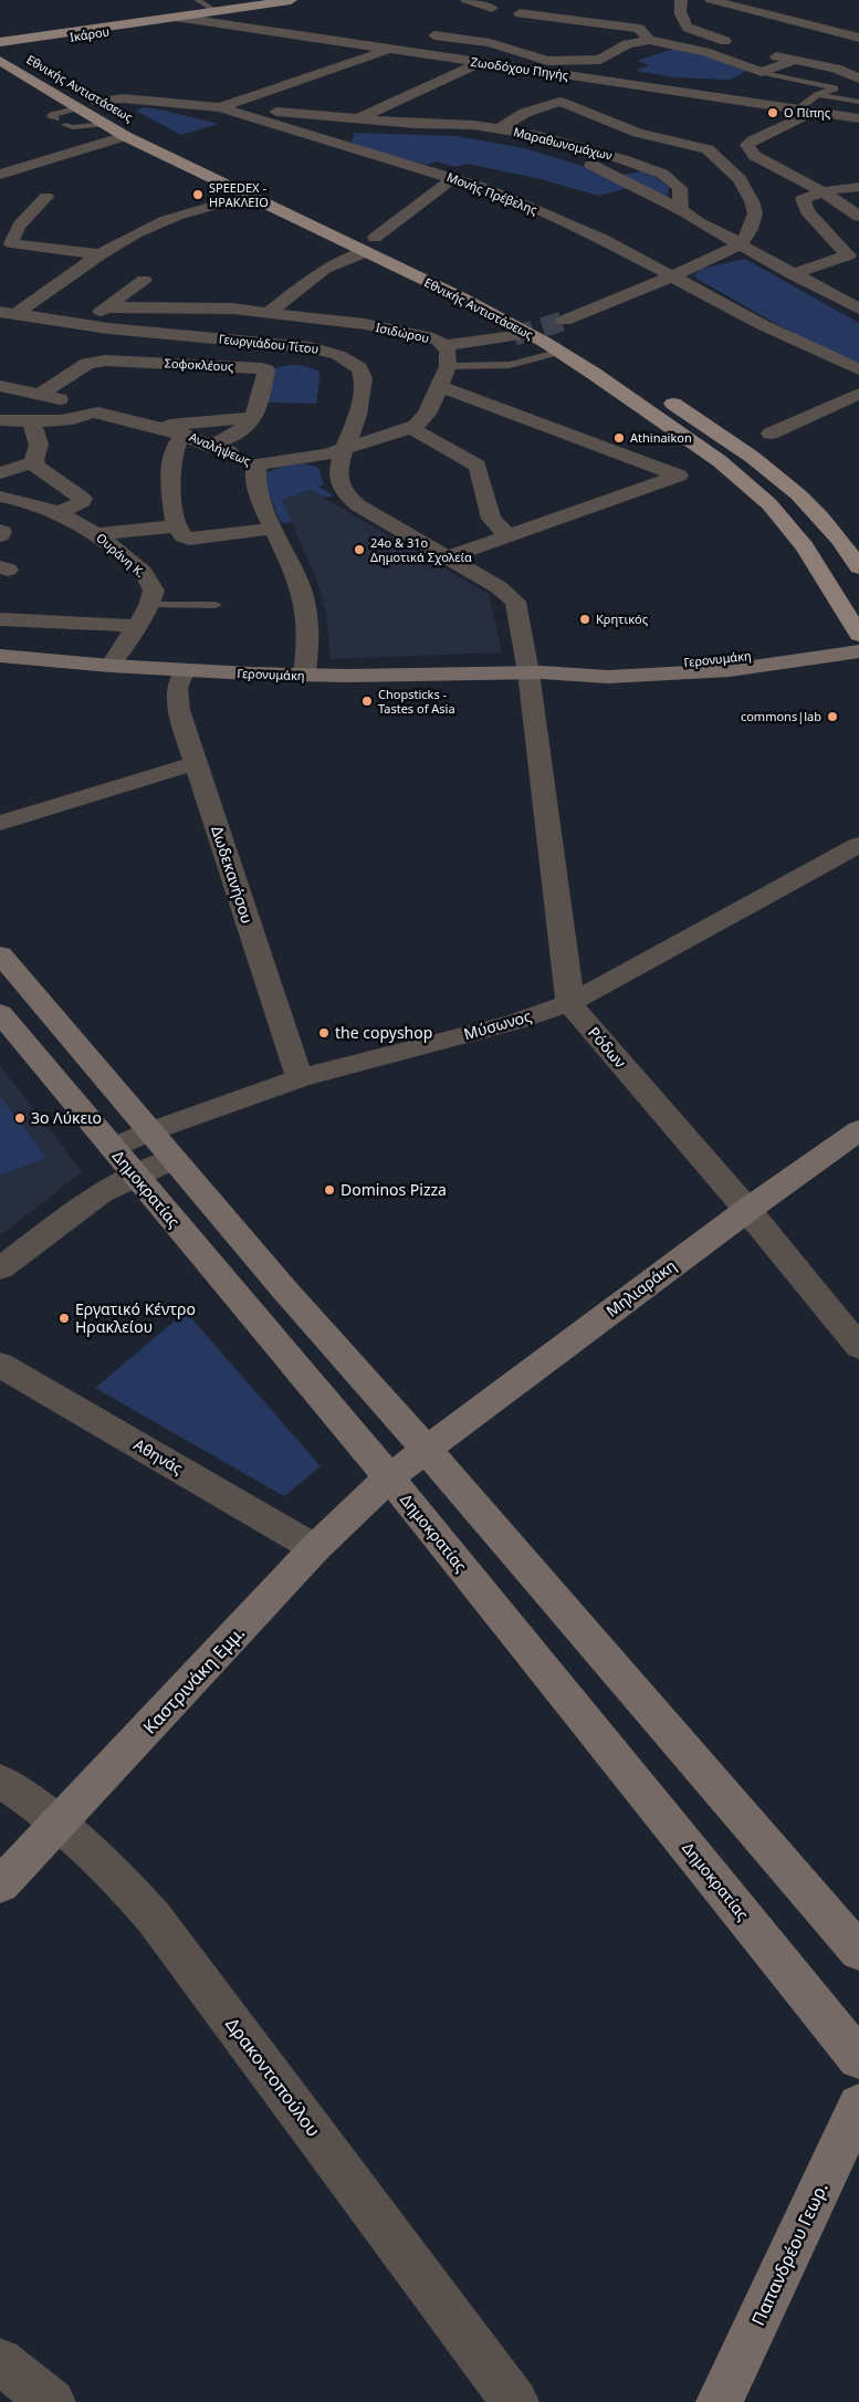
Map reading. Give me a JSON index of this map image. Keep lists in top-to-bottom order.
{
  "streets": {
    "main road": ["Ικάρου", "Εθνικής Αντιστάσεως"],
    "street": [
      "Ζωοδόχου Πηγής",
      "Μαραθωνομάχων",
      "Μονής Πρέβελης",
      "Ισιδώρου",
      "Γεωργιάδου Τίτου",
      "Σοφοκλέους",
      "Αναλήψεως",
      "Ουράνη Κ.",
      "Γερονυμάκη",
      "Δωδεκανήσου",
      "Μύσωνος",
      "Ρόδων",
      "Δημοκρατίας",
      "Μηλιαράκη",
      "Αθηνάς",
      "Καστρινάκη Εμμ.",
      "Δρακοντοπούλου",
      "Παπανδρέου Γεωρ."
    ]
  },
  "crossings": [
    ["Ικάρου", "Ζωοδόχου Πηγής"],
    ["Εθνικής Αντιστάσεως", "Μονής Πρέβελης"],
    ["Μαραθωνομάχων", "Μονής Πρέβελης"],
    ["Γεωργιάδου Τίτου", "Γερονυμάκη"],
    ["Αναλήψεως", "Γερονυμάκη"],
    ["Γερονυμάκη", "Δωδεκανήσου"],
    ["Δωδεκανήσου", "Μύσωνος"],
    ["Μύσωνος", "Ρόδων"],
    ["Μύσωνος", "Δημοκρατίας"],
    ["Ρόδων", "Μηλιαράκη"],
    ["Δημοκρατίας", "Μηλιαράκη"],
    ["Δημοκρατίας", "Καστρινάκη Εμμ."],
    ["Μηλιαράκη", "Καστρινάκη Εμμ."],
    ["Αθηνάς", "Καστρινάκη Εμμ."],
    ["Καστρινάκη Εμμ.", "Δρακοντοπούλου"]
  ],
  "places": [
    "Ο Πίπης",
    "SPEEDEX - ΗΡΑΚΛΕΙΟ",
    "Athinaikon",
    "24ο & 31ο Δημοτικά Σχολεία",
    "Κρητικός",
    "Chopsticks - Tastes of Asia",
    "commons|lab",
    "the copyshop",
    "3ο Λύκειο",
    "Dominos Pizza",
    "Εργατικό Κέντρο Ηρακλείου"
  ]
}
